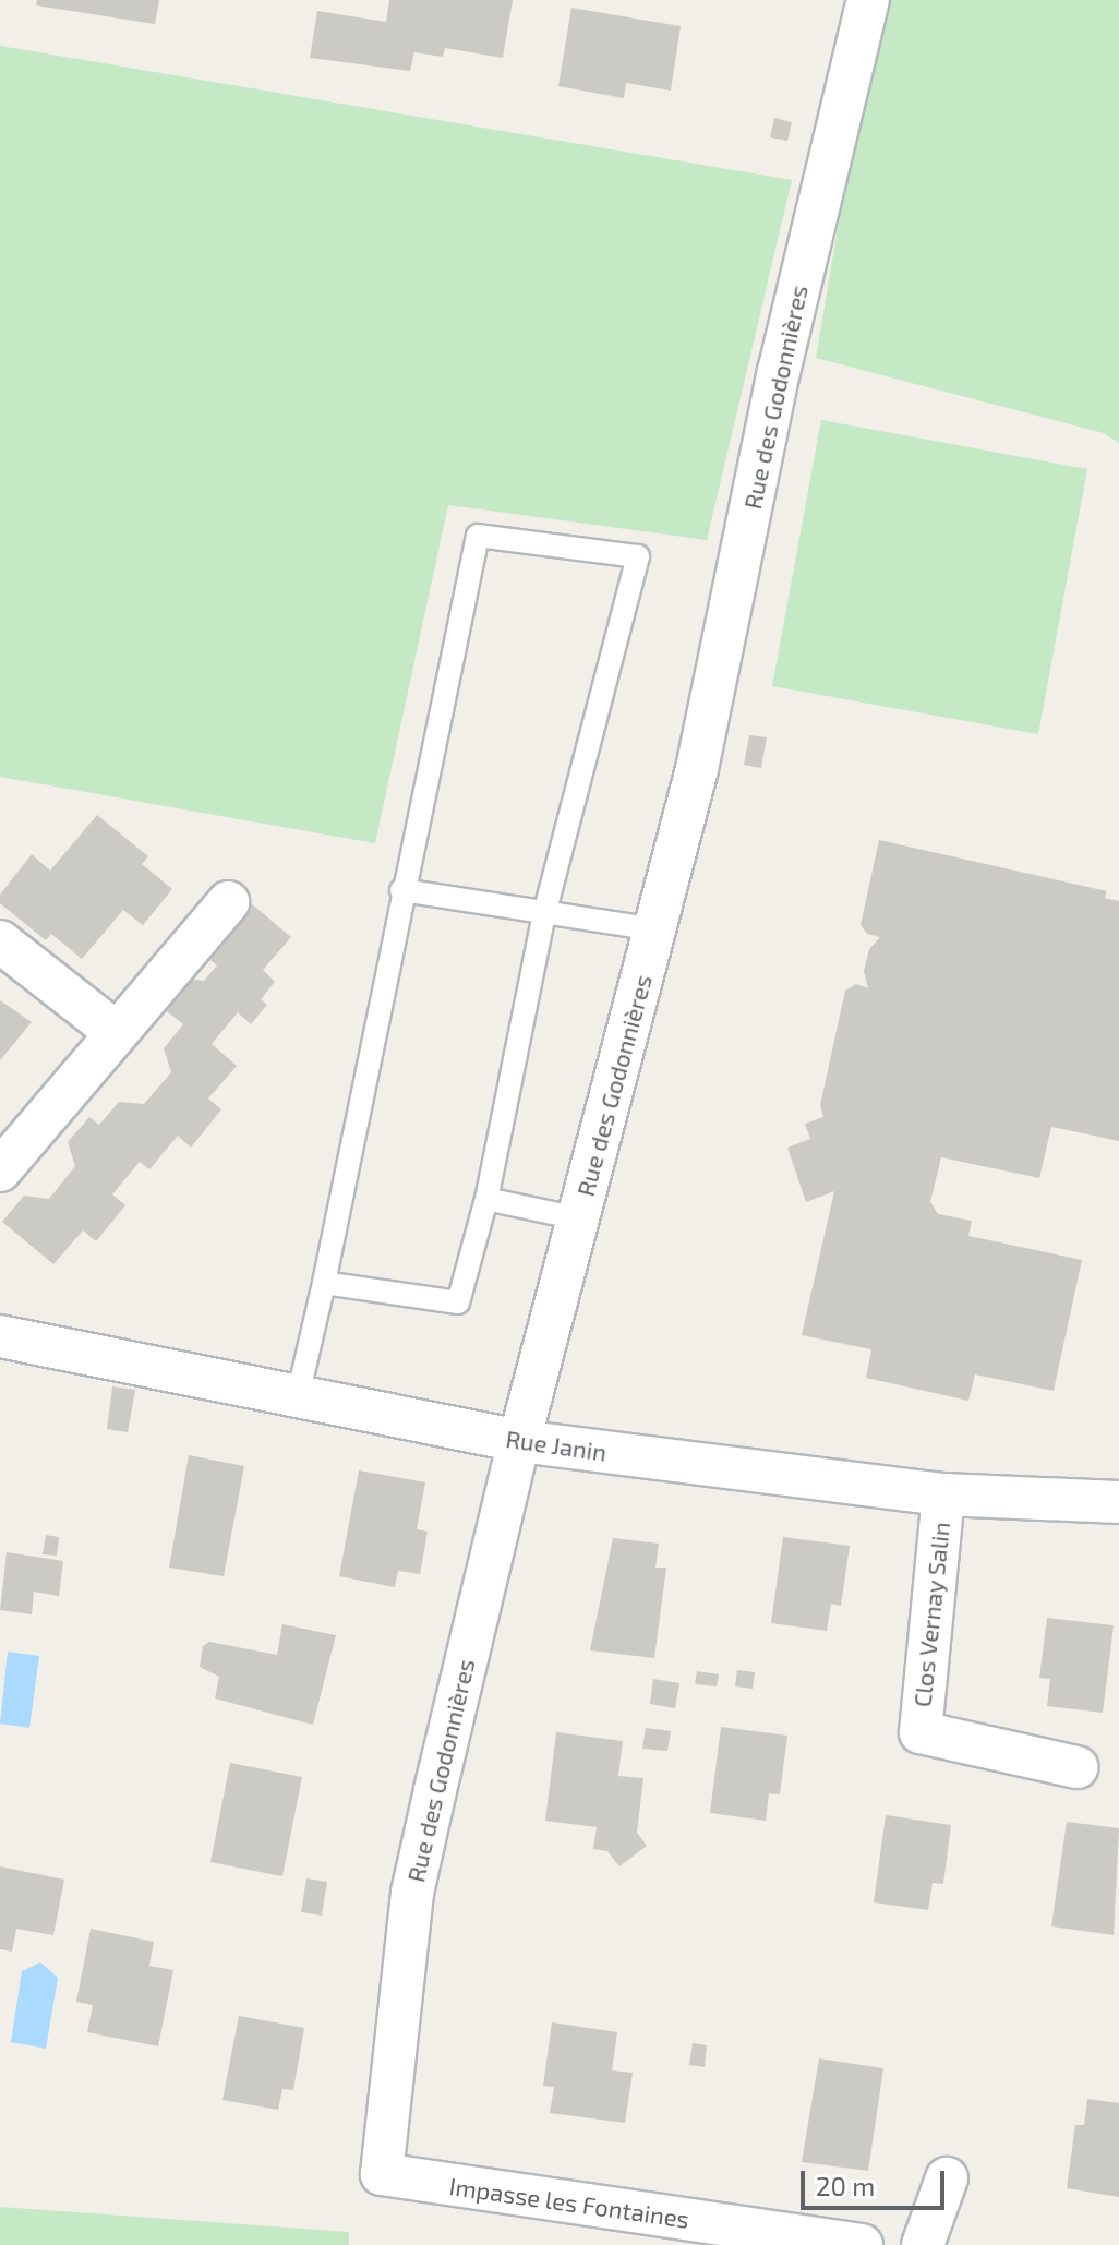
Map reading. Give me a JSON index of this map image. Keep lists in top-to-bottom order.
{
  "streets": {
    "street": [
      "Rue des Godonnières",
      "Rue Janin",
      "Clos Vernay Salin",
      "Impasse les Fontaines"
    ]
  },
  "crossings": [
    ["Rue des Godonnières", "Rue Janin"],
    ["Rue des Godonnières", "Impasse les Fontaines"],
    ["Rue Janin", "Clos Vernay Salin"]
  ],
  "scale_bar": "20 m"
}
